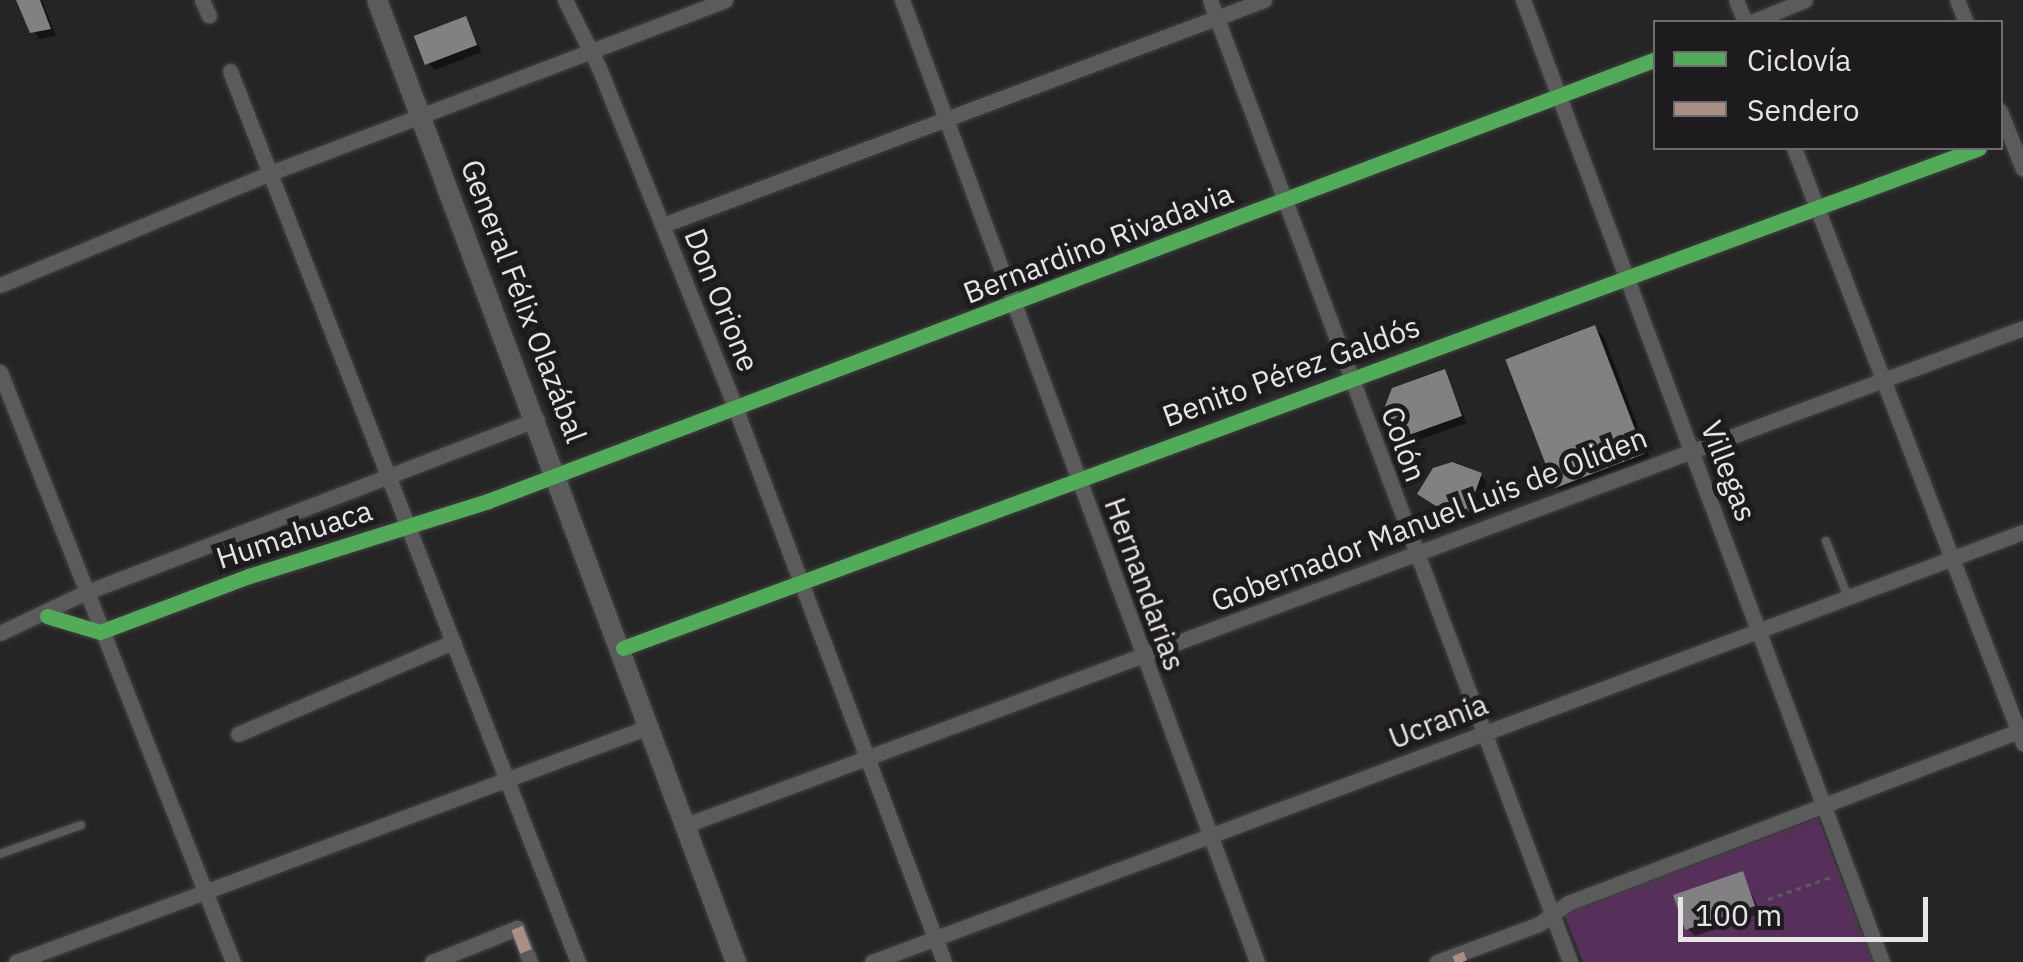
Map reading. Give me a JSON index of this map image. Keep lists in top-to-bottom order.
{
  "streets": {
    "street": [
      "Bernardino Rivadavia",
      "Don Orione",
      "General Félix Olazábal",
      "Benito Pérez Galdós",
      "Colón",
      "Villegas",
      "Gobernador Manuel Luis de Oliden",
      "Humahuaca",
      "Hernandarias",
      "Ucrania"
    ]
  },
  "crossings": [
    ["Bernardino Rivadavia", "Don Orione"],
    ["Bernardino Rivadavia", "General Félix Olazábal"],
    ["Bernardino Rivadavia", "Colón"],
    ["Bernardino Rivadavia", "Villegas"],
    ["Bernardino Rivadavia", "Humahuaca"],
    ["Bernardino Rivadavia", "Hernandarias"],
    ["Don Orione", "Benito Pérez Galdós"],
    ["Don Orione", "Gobernador Manuel Luis de Oliden"],
    ["Don Orione", "Ucrania"],
    ["General Félix Olazábal", "Benito Pérez Galdós"],
    ["General Félix Olazábal", "Gobernador Manuel Luis de Oliden"],
    ["General Félix Olazábal", "Humahuaca"],
    ["Benito Pérez Galdós", "Colón"],
    ["Benito Pérez Galdós", "Villegas"],
    ["Benito Pérez Galdós", "Hernandarias"],
    ["Colón", "Gobernador Manuel Luis de Oliden"],
    ["Colón", "Ucrania"],
    ["Villegas", "Gobernador Manuel Luis de Oliden"],
    ["Villegas", "Ucrania"],
    ["Gobernador Manuel Luis de Oliden", "Hernandarias"],
    ["Hernandarias", "Ucrania"]
  ],
  "legend": ["Ciclovía", "Sendero"],
  "scale_bar": "100 m"
}
